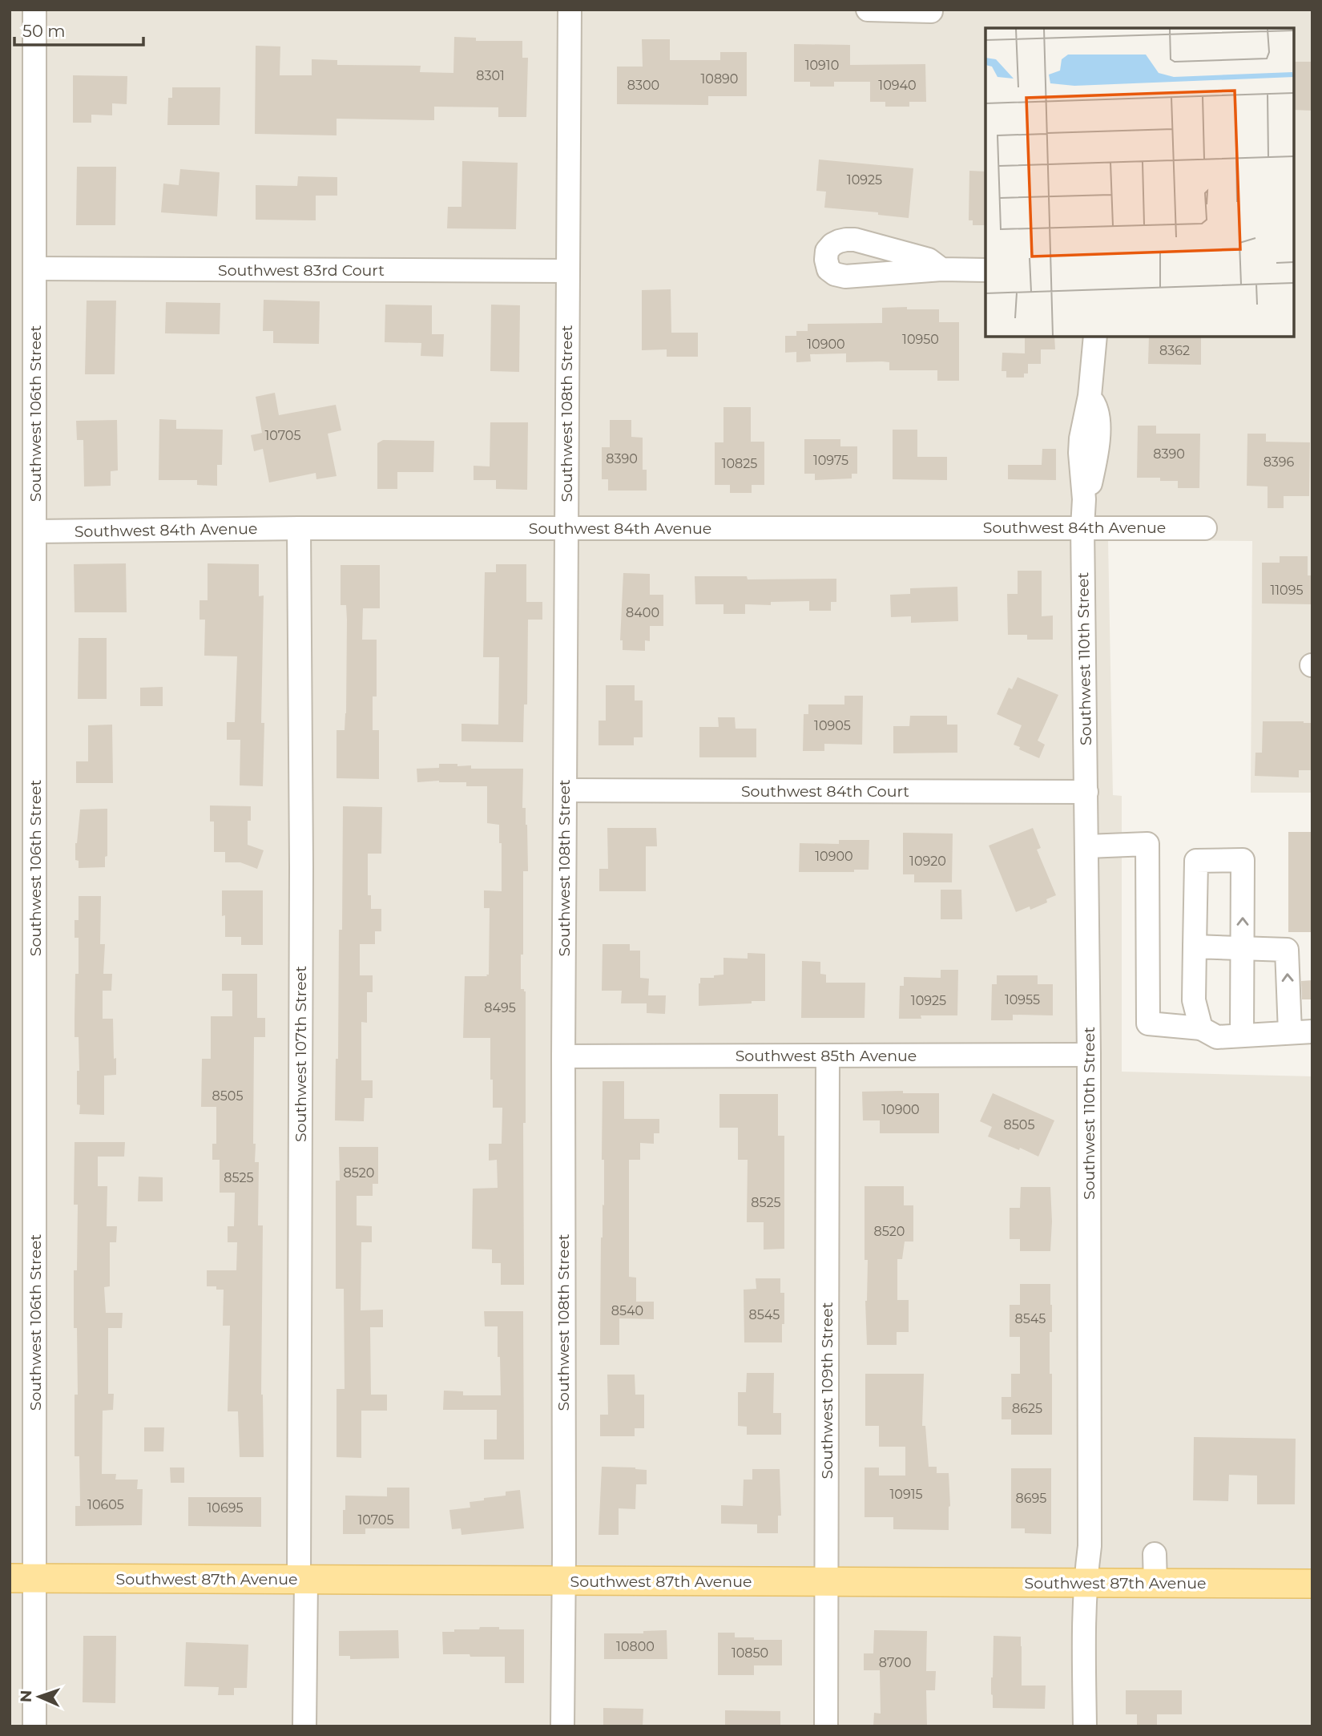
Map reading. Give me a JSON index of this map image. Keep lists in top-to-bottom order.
{
  "streets": {
    "main road": ["Southwest 87th Avenue"],
    "street": [
      "Southwest 83rd Court",
      "Southwest 106th Street",
      "Southwest 108th Street",
      "Southwest 84th Avenue",
      "Southwest 110th Street",
      "Southwest 84th Court",
      "Southwest 107th Street",
      "Southwest 85th Avenue",
      "Southwest 109th Street"
    ]
  },
  "crossings": [
    ["Southwest 83rd Court", "Southwest 106th Street"],
    ["Southwest 83rd Court", "Southwest 108th Street"],
    ["Southwest 106th Street", "Southwest 84th Avenue"],
    ["Southwest 106th Street", "Southwest 87th Avenue"],
    ["Southwest 108th Street", "Southwest 84th Avenue"],
    ["Southwest 108th Street", "Southwest 84th Court"],
    ["Southwest 108th Street", "Southwest 85th Avenue"],
    ["Southwest 108th Street", "Southwest 87th Avenue"],
    ["Southwest 84th Avenue", "Southwest 110th Street"],
    ["Southwest 84th Avenue", "Southwest 107th Street"],
    ["Southwest 110th Street", "Southwest 84th Court"],
    ["Southwest 110th Street", "Southwest 85th Avenue"],
    ["Southwest 110th Street", "Southwest 87th Avenue"],
    ["Southwest 107th Street", "Southwest 87th Avenue"],
    ["Southwest 85th Avenue", "Southwest 109th Street"],
    ["Southwest 109th Street", "Southwest 87th Avenue"]
  ],
  "house_numbers": [
    "10910",
    "8301",
    "10890",
    "8300",
    "10940",
    "10925",
    "10950",
    "10900",
    "8362",
    "10705",
    "8390",
    "8390",
    "10975",
    "8396",
    "10825",
    "11095",
    "8400",
    "10905",
    "10900",
    "10920",
    "10955",
    "10925",
    "8495",
    "8505",
    "10900",
    "8505",
    "8520",
    "8525",
    "8525",
    "8520",
    "8540",
    "8545",
    "8545",
    "8625",
    "10915",
    "8695",
    "10605",
    "10695",
    "10705",
    "10800",
    "10850",
    "8700"
  ],
  "scale_bar": "50 m",
  "north": "left"
}
